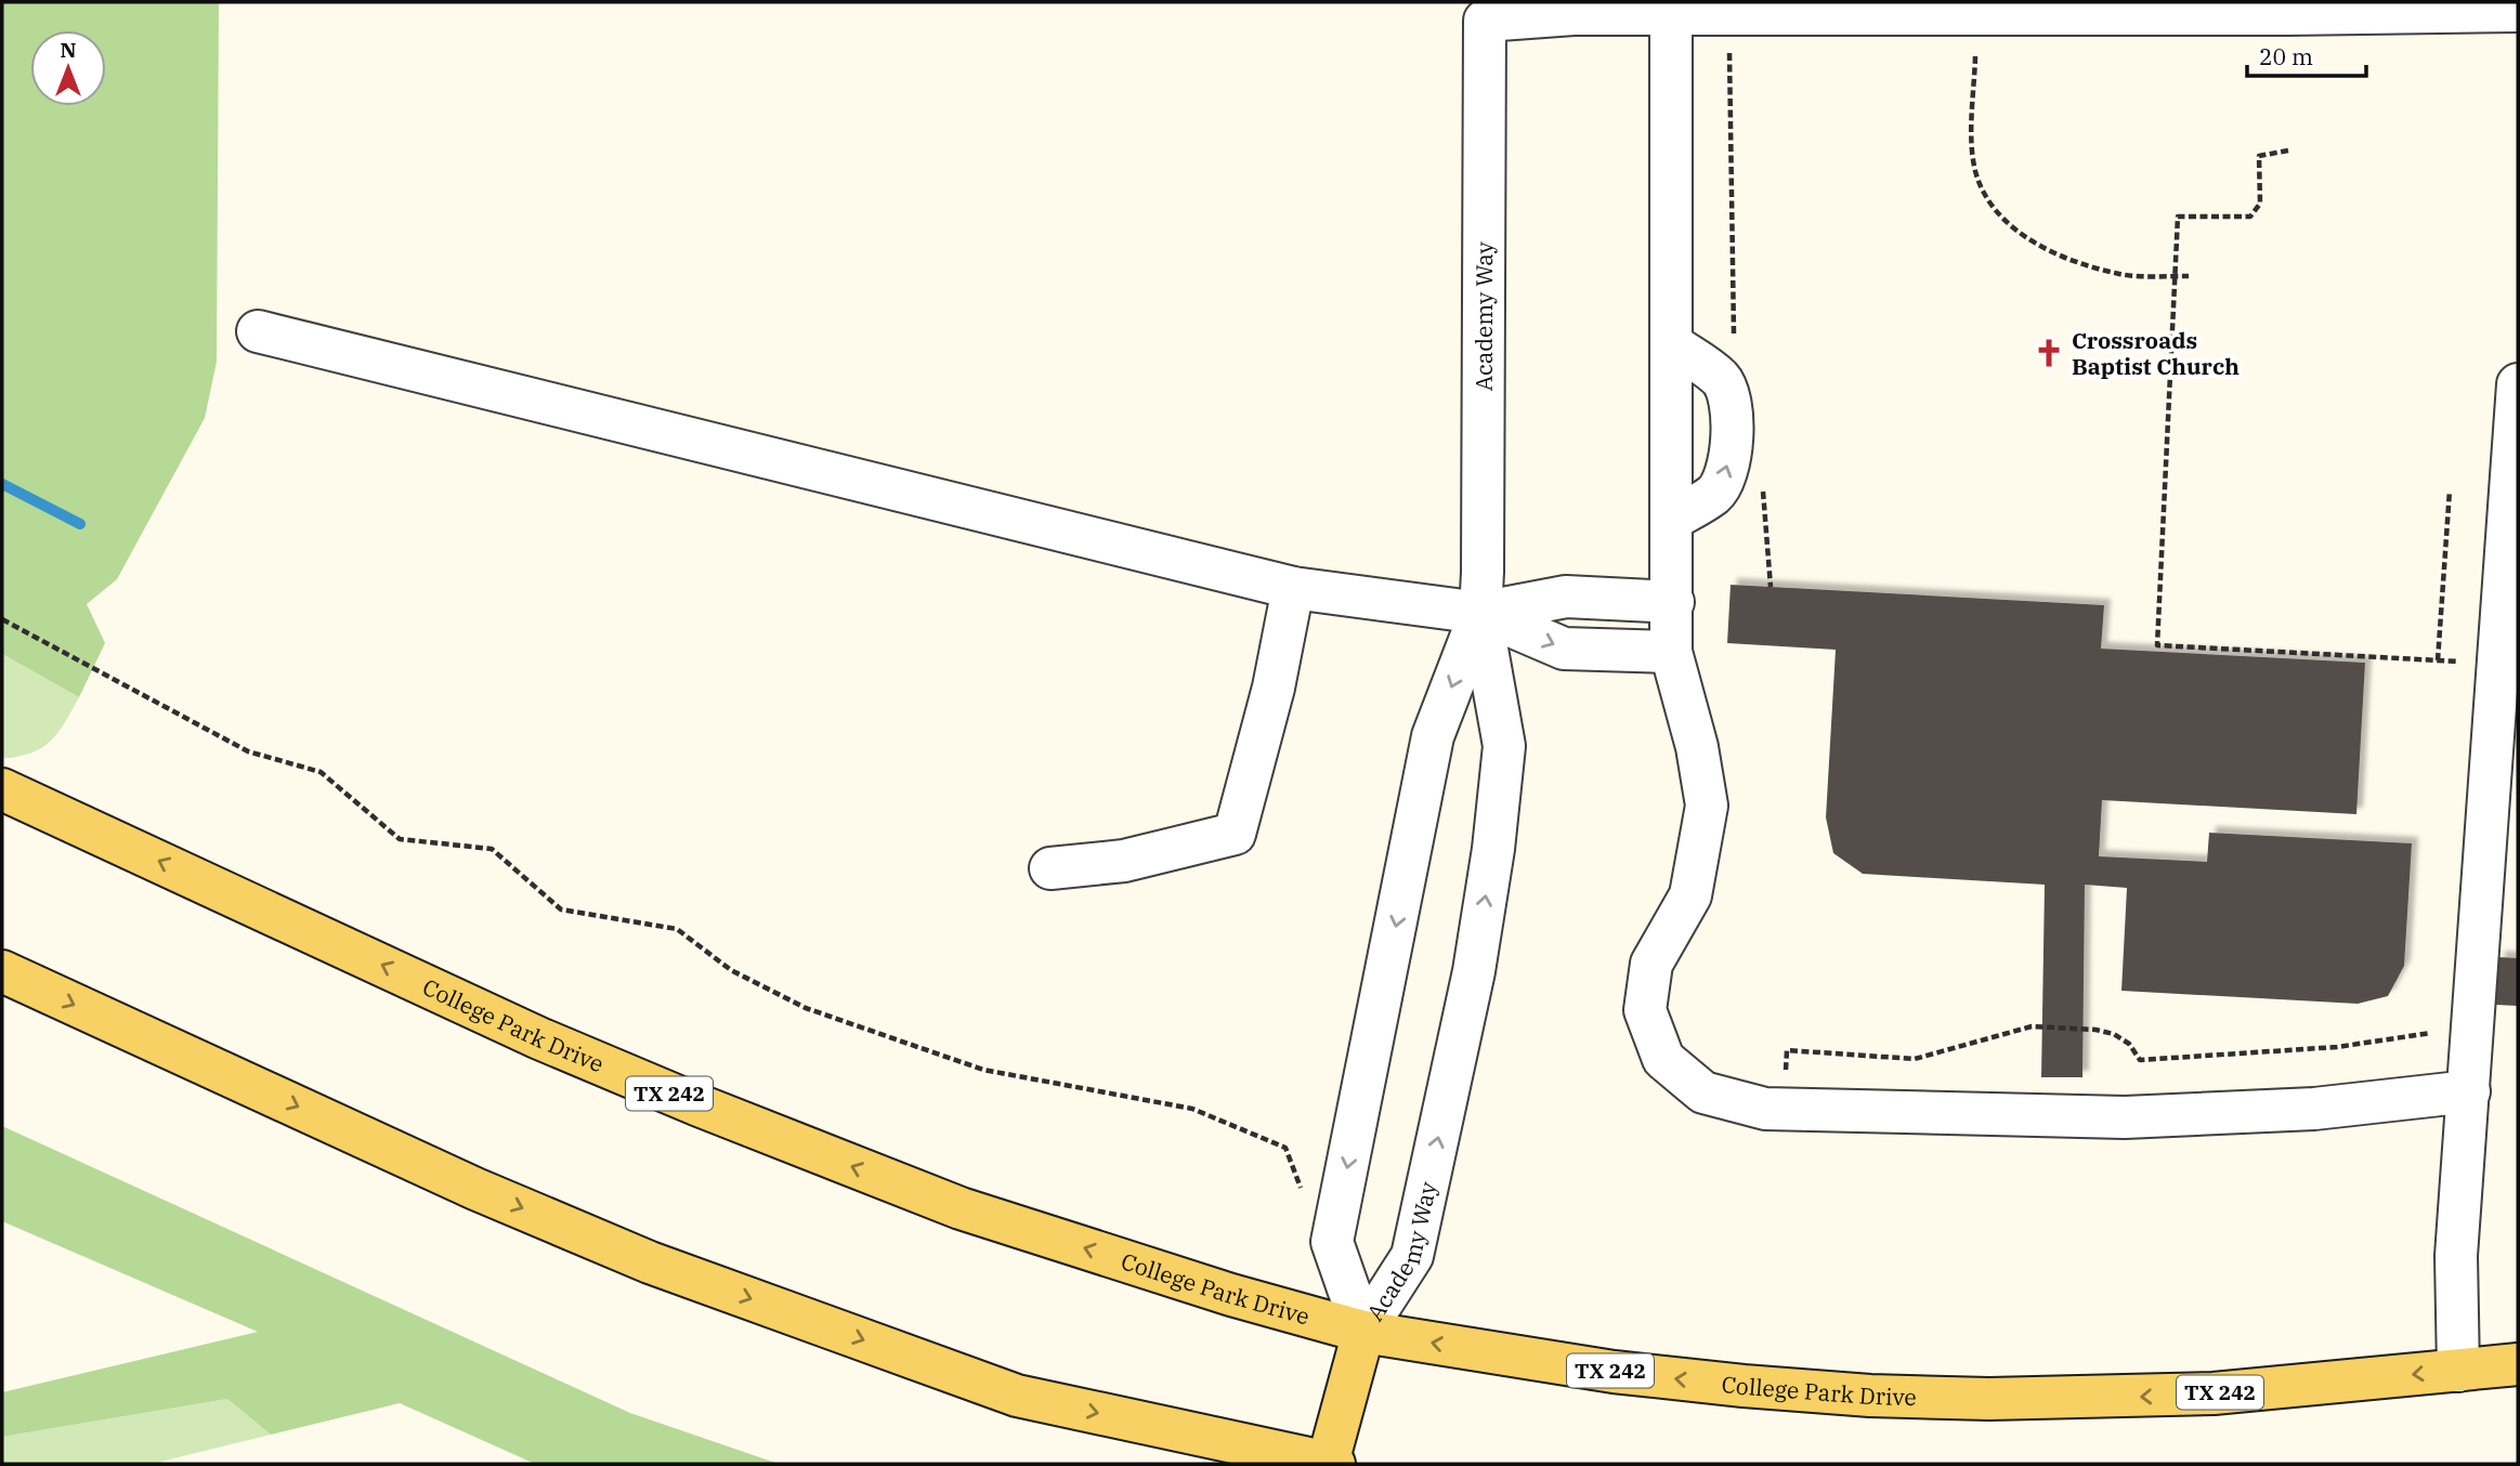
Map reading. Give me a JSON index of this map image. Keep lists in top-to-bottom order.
{
  "streets": {
    "main road": ["College Park Drive", "TX 242"],
    "street": ["Academy Way"]
  },
  "crossings": [
    ["Academy Way", "College Park Drive"]
  ],
  "places": {
    "church": ["Crossroads Baptist Church"]
  },
  "scale_bar": "20 m",
  "north": "top"
}
